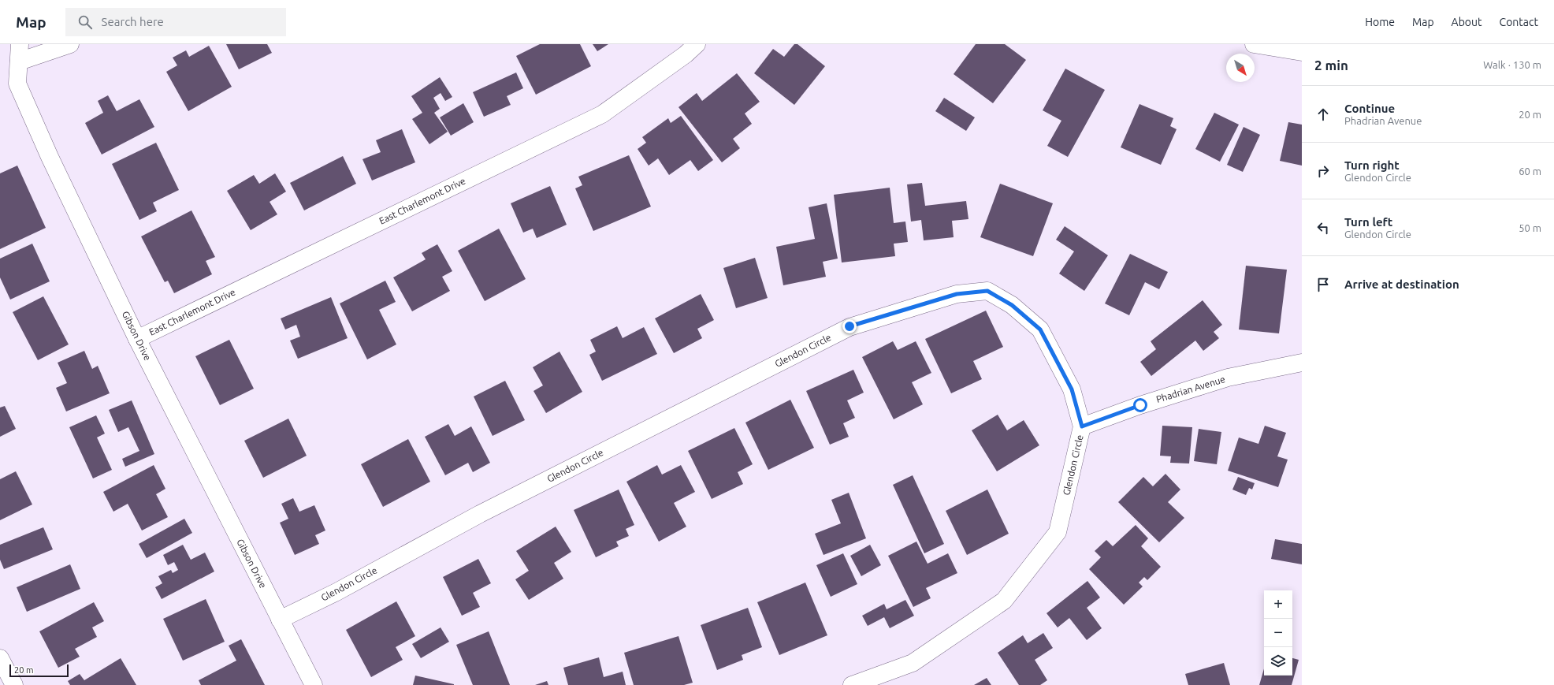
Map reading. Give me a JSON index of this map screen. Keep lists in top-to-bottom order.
{
  "streets": {
    "street": [
      "East Charlemont Drive",
      "Gibson Drive",
      "Glendon Circle",
      "Phadrian Avenue"
    ]
  },
  "crossings": [
    ["East Charlemont Drive", "Gibson Drive"],
    ["Gibson Drive", "Glendon Circle"],
    ["Glendon Circle", "Phadrian Avenue"]
  ],
  "scale_bar": "20 m",
  "north": "bottom right",
  "page": {
    "header": "Map",
    "search": "Search here",
    "nav": [
      "Home",
      "Map",
      "About",
      "Contact"
    ],
    "heading": ["2 min", "Walk · 130 m"],
    "list": [
      ["Continue", "Phadrian Avenue", "20 m"],
      ["Turn right", "Glendon Circle", "60 m"],
      ["Turn left", "Glendon Circle", "50 m"],
      "Arrive at destination"
    ],
    "map_buttons": ["+", "−"],
    "scale": "20 m"
  }
}
